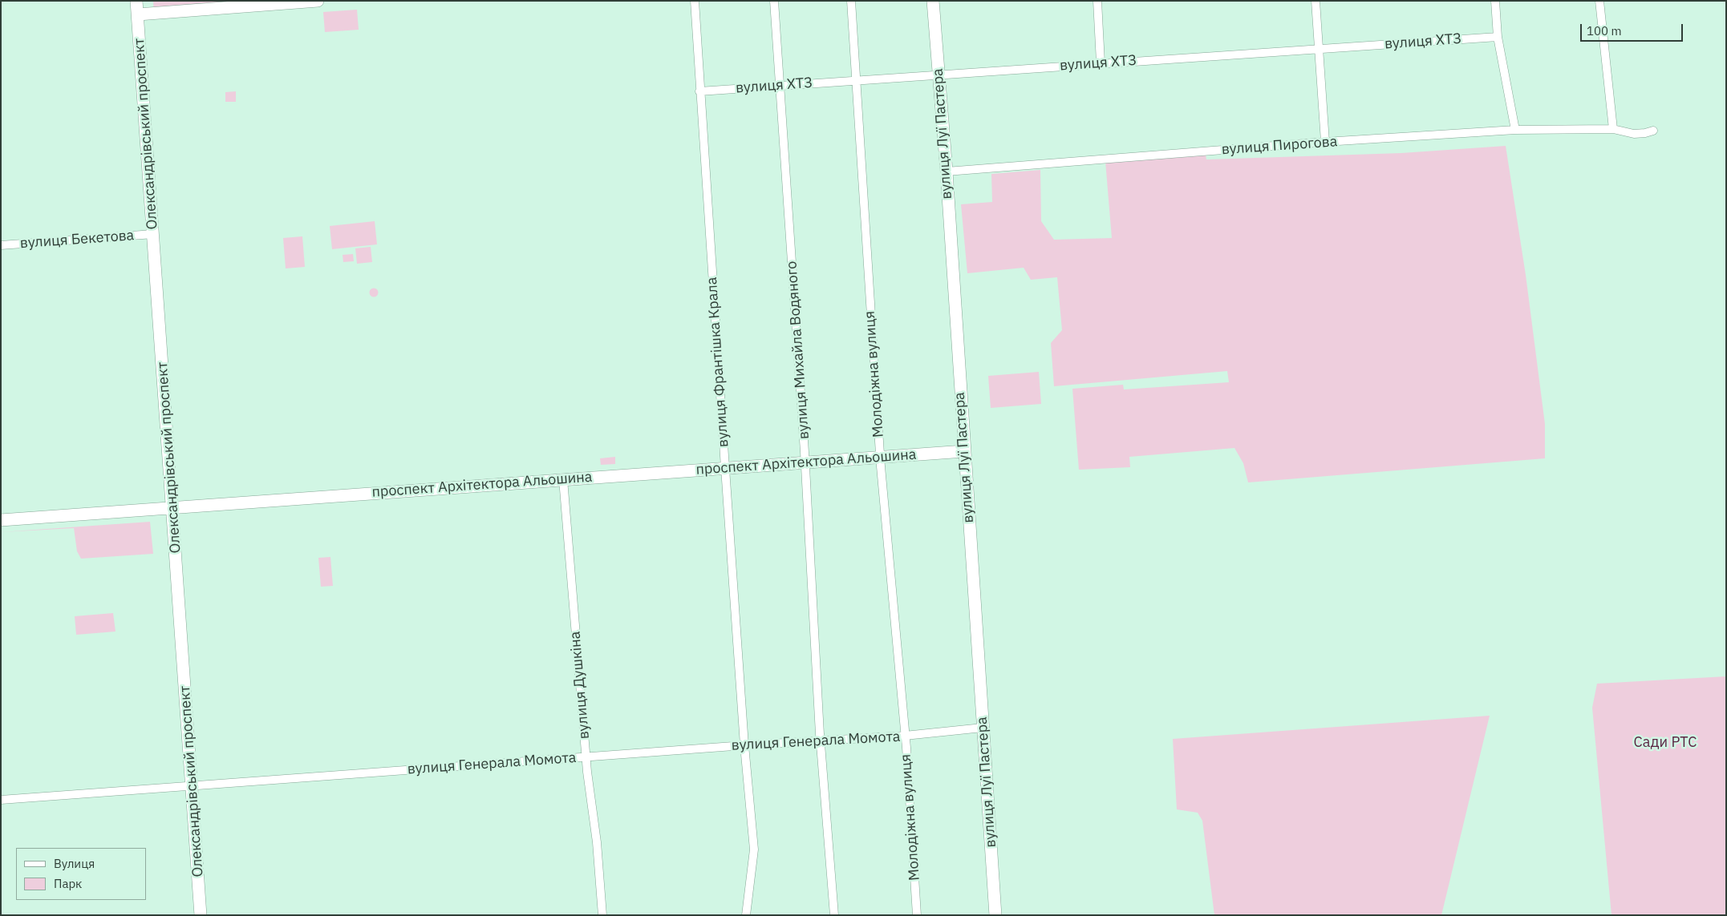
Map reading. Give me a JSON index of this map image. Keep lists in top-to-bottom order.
{
  "streets": {
    "street": [
      "вулиця ХТЗ",
      "Олександрівський проспект",
      "вулиця Луї Пастера",
      "вулиця Пирогова",
      "вулиця Бекетова",
      "вулиця Михайла Водяного",
      "вулиця Франтішка Крала",
      "Молодіжна вулиця",
      "проспект Архітектора Альошина",
      "вулиця Душкіна",
      "вулиця Генерала Момота"
    ]
  },
  "crossings": [
    ["вулиця ХТЗ", "вулиця Луї Пастера"],
    ["вулиця ХТЗ", "вулиця Михайла Водяного"],
    ["вулиця ХТЗ", "вулиця Франтішка Крала"],
    ["вулиця ХТЗ", "Молодіжна вулиця"],
    ["Олександрівський проспект", "вулиця Бекетова"],
    ["Олександрівський проспект", "проспект Архітектора Альошина"],
    ["Олександрівський проспект", "вулиця Генерала Момота"],
    ["вулиця Луї Пастера", "вулиця Пирогова"],
    ["вулиця Луї Пастера", "проспект Архітектора Альошина"],
    ["вулиця Луї Пастера", "вулиця Генерала Момота"],
    ["вулиця Михайла Водяного", "проспект Архітектора Альошина"],
    ["вулиця Михайла Водяного", "вулиця Генерала Момота"],
    ["вулиця Франтішка Крала", "проспект Архітектора Альошина"],
    ["вулиця Франтішка Крала", "вулиця Генерала Момота"],
    ["Молодіжна вулиця", "проспект Архітектора Альошина"],
    ["Молодіжна вулиця", "вулиця Генерала Момота"],
    ["проспект Архітектора Альошина", "вулиця Душкіна"],
    ["вулиця Душкіна", "вулиця Генерала Момота"]
  ],
  "parks": ["Сади РТС"],
  "legend": ["Вулиця", "Парк"],
  "scale_bar": "100 m"
}
